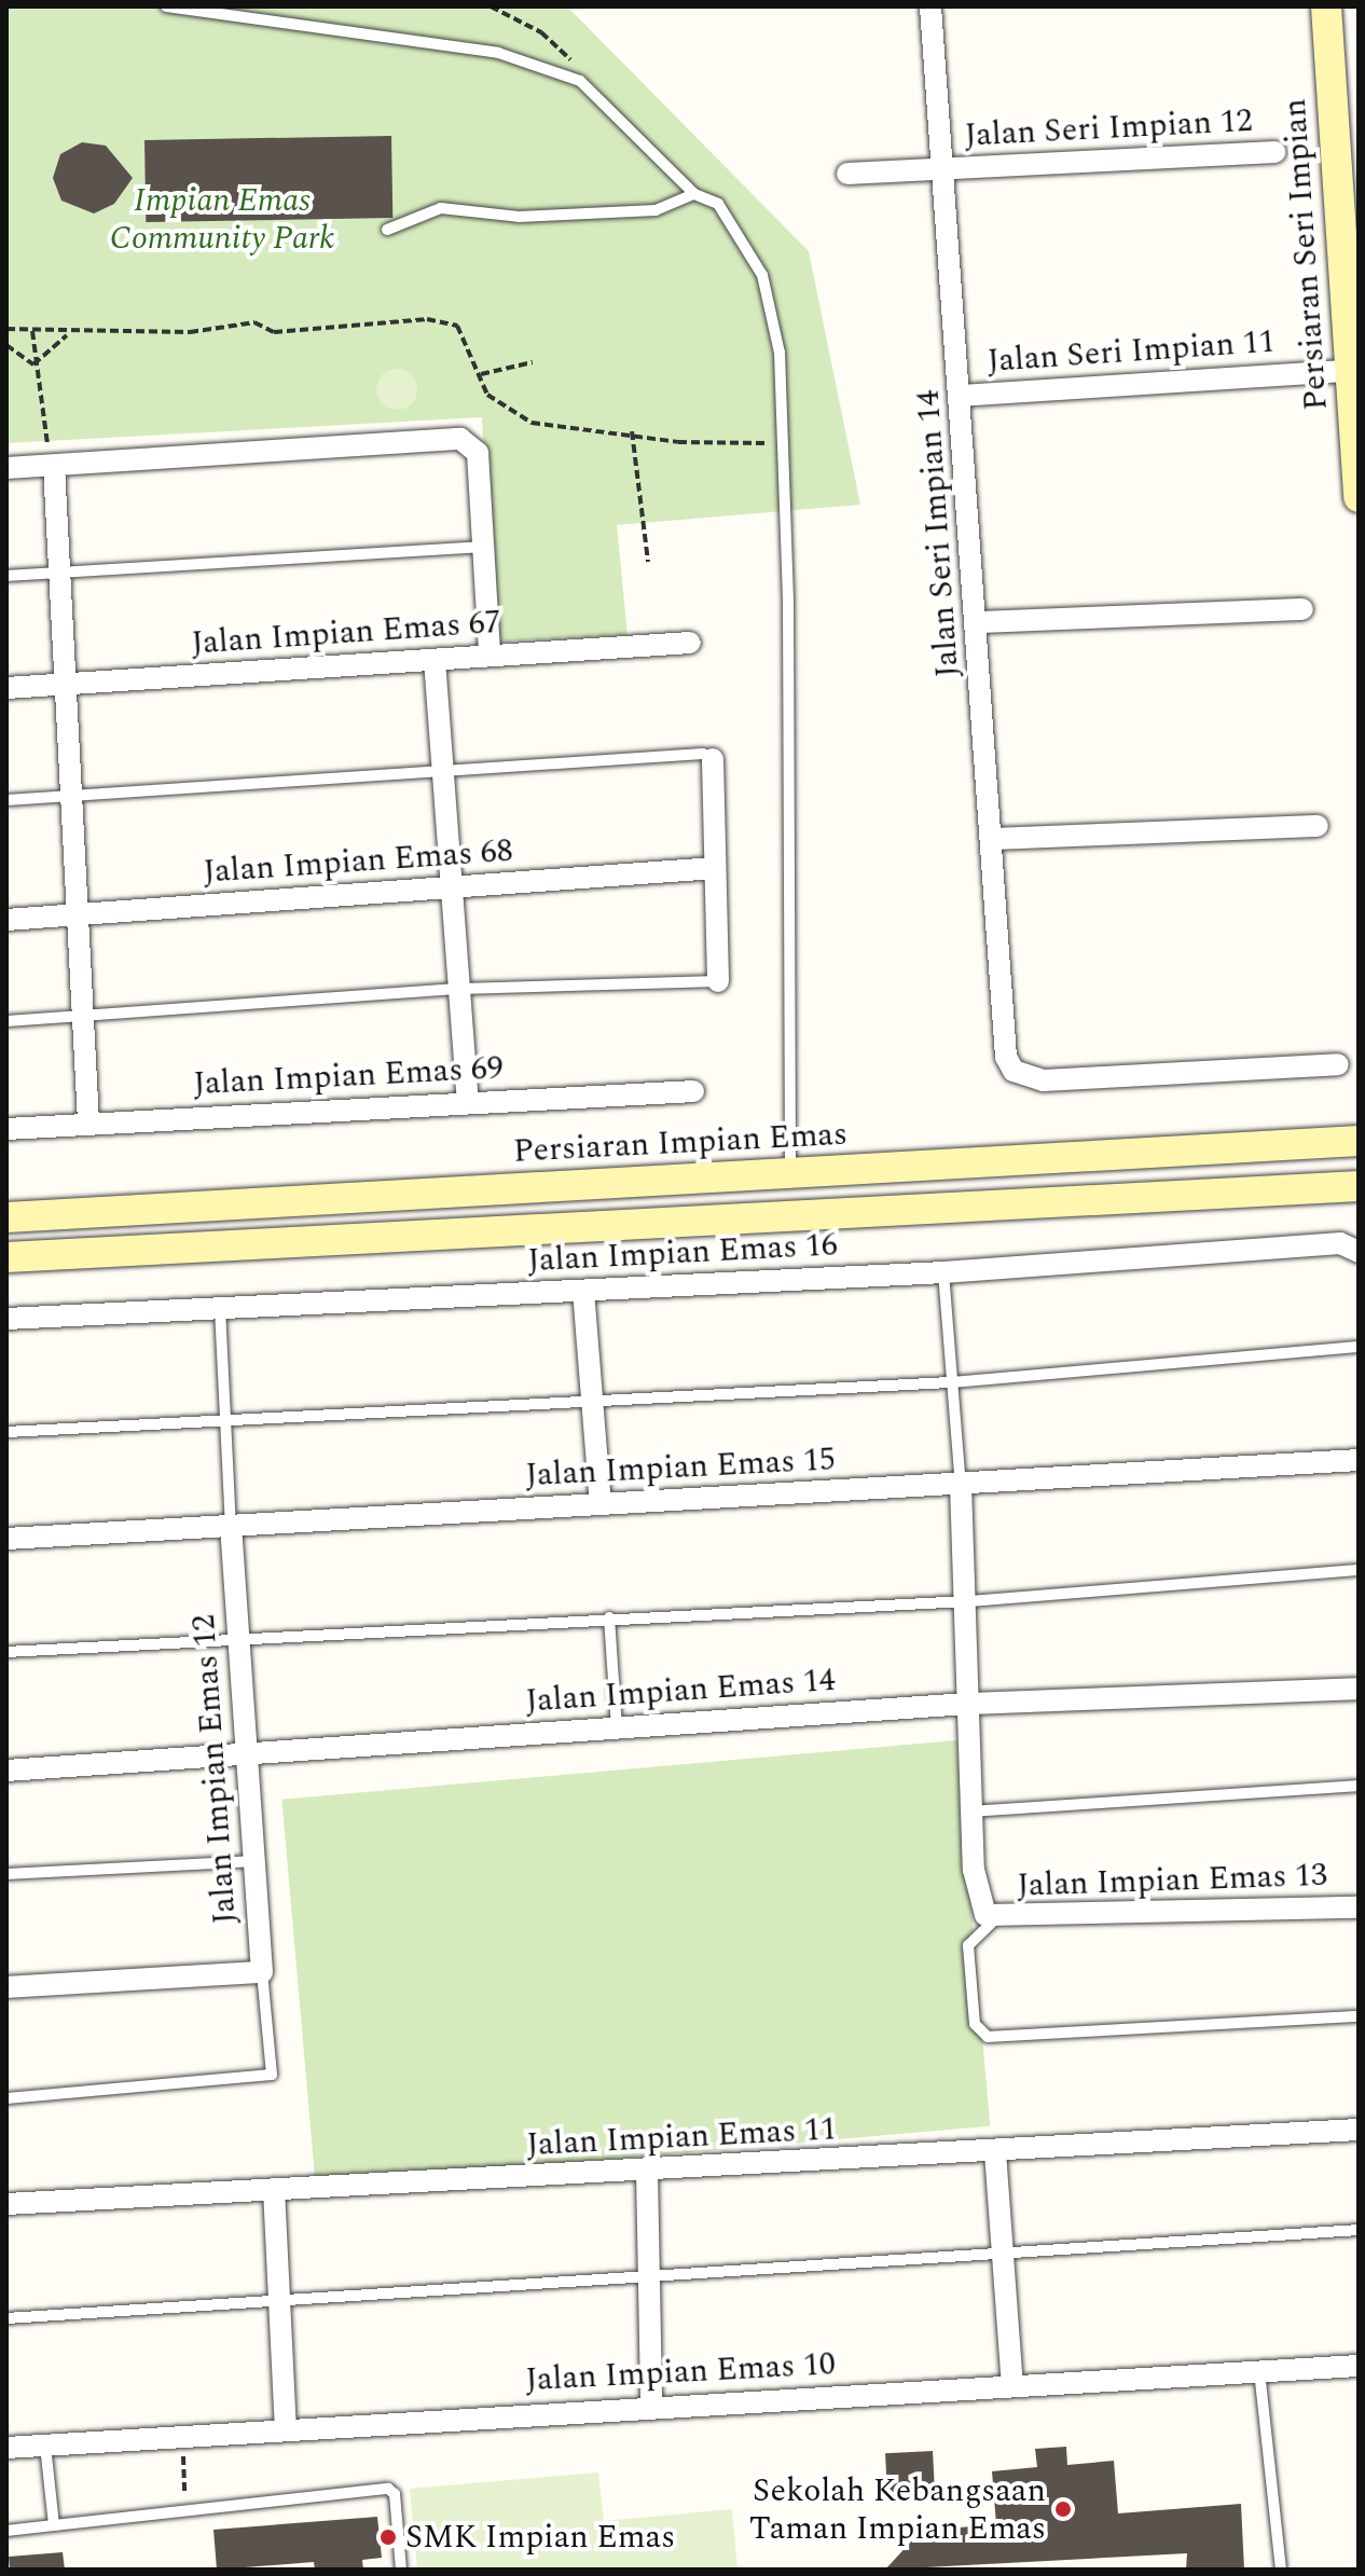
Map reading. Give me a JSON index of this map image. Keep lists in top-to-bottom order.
{
  "streets": {
    "main road": ["Persiaran Seri Impian", "Persiaran Impian Emas"],
    "street": [
      "Jalan Seri Impian 12",
      "Jalan Seri Impian 11",
      "Jalan Seri Impian 14",
      "Jalan Impian Emas 67",
      "Jalan Impian Emas 68",
      "Jalan Impian Emas 69",
      "Jalan Impian Emas 16",
      "Jalan Impian Emas 15",
      "Jalan Impian Emas 14",
      "Jalan Impian Emas 12",
      "Jalan Impian Emas 13",
      "Jalan Impian Emas 11",
      "Jalan Impian Emas 10"
    ]
  },
  "crossings": [
    ["Jalan Seri Impian 12", "Jalan Seri Impian 14"],
    ["Persiaran Seri Impian", "Jalan Seri Impian 11"],
    ["Jalan Seri Impian 11", "Jalan Seri Impian 14"],
    ["Jalan Impian Emas 16", "Jalan Impian Emas 12"],
    ["Jalan Impian Emas 15", "Jalan Impian Emas 12"],
    ["Jalan Impian Emas 15", "Jalan Impian Emas 13"],
    ["Jalan Impian Emas 14", "Jalan Impian Emas 12"],
    ["Jalan Impian Emas 14", "Jalan Impian Emas 13"]
  ],
  "parks": ["Impian Emas Community Park"],
  "places": ["Sekolah Kebangsaan Taman Impian Emas", "SMK Impian Emas"]
}
